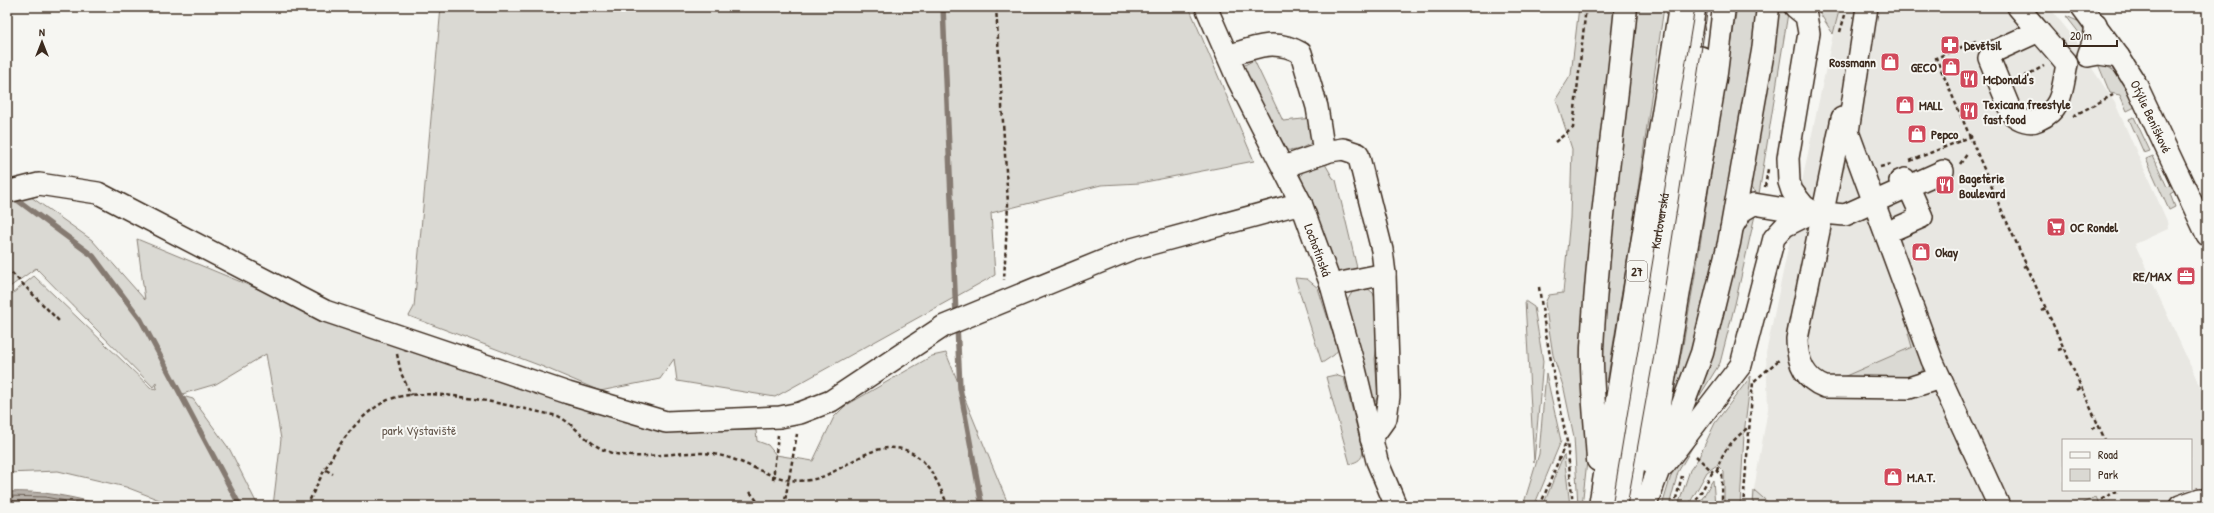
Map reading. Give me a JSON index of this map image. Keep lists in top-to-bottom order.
{
  "streets": {
    "main road": ["Karlovarská", "27"],
    "street": ["Otýlie Beníškové", "Lochotínská"]
  },
  "parks": ["park Výstaviště"],
  "places": {
    "pharmacy": ["Devětsil"],
    "shop": [
      "Rossmann",
      "GECO",
      "MALL",
      "Pepco",
      "Okay",
      "M.A.T."
    ],
    "restaurant": ["McDonald's", "Texicana freestyle fast food", "Bageterie Boulevard"],
    "supermarket": ["OC Rondel"],
    "office": ["RE/MAX"]
  },
  "legend": ["Road", "Park"],
  "scale_bar": "20 m",
  "north": "top"
}
